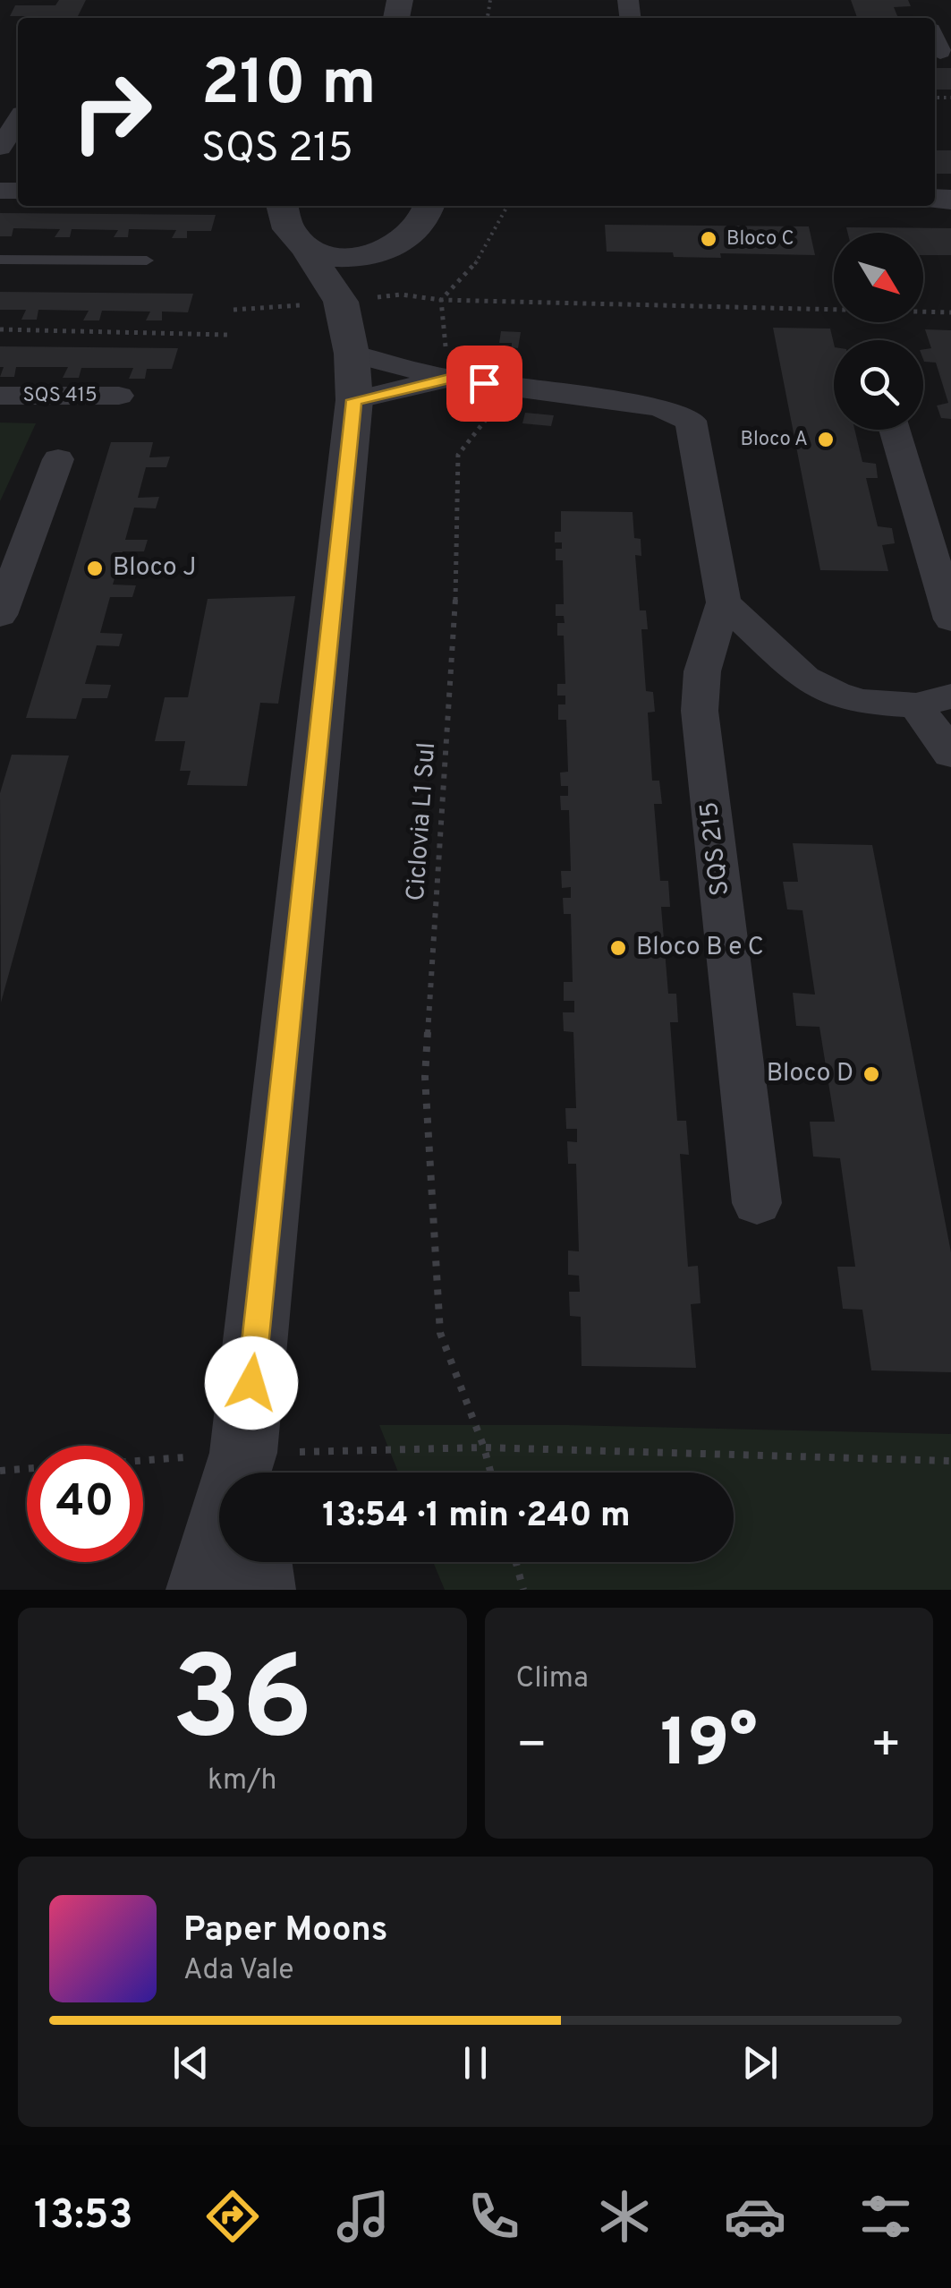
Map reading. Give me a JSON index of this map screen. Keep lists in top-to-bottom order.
{
  "streets": {
    "street": ["SQS 415", "SQS 215"],
    "path": ["Ciclovia L1 Sul"]
  },
  "crossings": [
    ["Ciclovia L1 Sul", "SQS 215"]
  ],
  "places": [
    "Bloco C",
    "Bloco A",
    "Bloco J",
    "Bloco B e C",
    "Bloco D"
  ],
  "north": "bottom right",
  "page": {
    "turn": ["210 m", "SQS 215"],
    "limit": "40",
    "trip": "13:54 · 1 min · 240 m",
    "tile": [
      ["36", "km/h"],
      "Clima"
    ],
    "heat": ["−", "19°", "+"],
    "song": ["Paper Moons", "Ada Vale"],
    "tabs": "13:53"
  }
}
